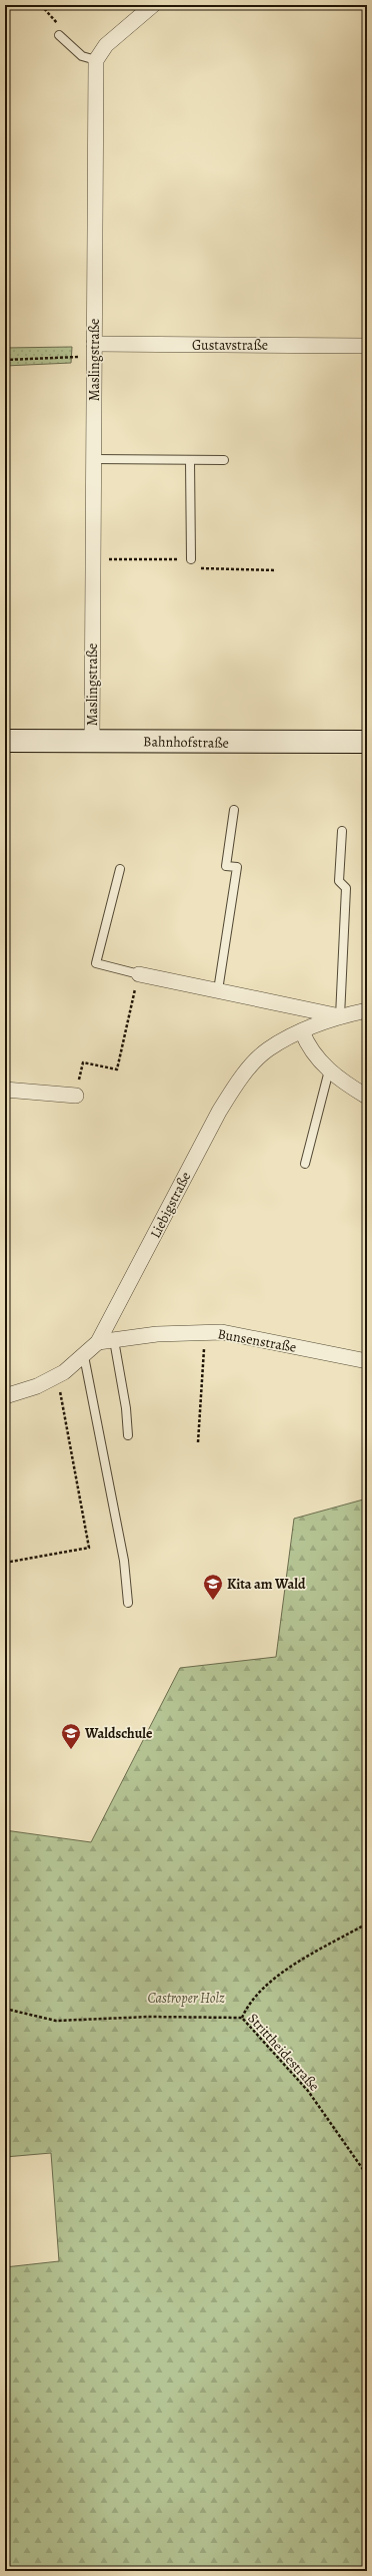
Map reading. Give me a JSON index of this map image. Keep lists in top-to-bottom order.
{
  "streets": {
    "main road": ["Bahnhofstraße"],
    "street": [
      "Gustavstraße",
      "Maslingstraße",
      "Liebigstraße",
      "Bunsenstraße"
    ],
    "path": ["Strittheidestraße"]
  },
  "crossings": [
    ["Gustavstraße", "Maslingstraße"],
    ["Maslingstraße", "Bahnhofstraße"],
    ["Liebigstraße", "Bunsenstraße"]
  ],
  "parks": ["Castroper Holz"],
  "places": {
    "school or university": ["Kita am Wald", "Waldschule"]
  }
}
